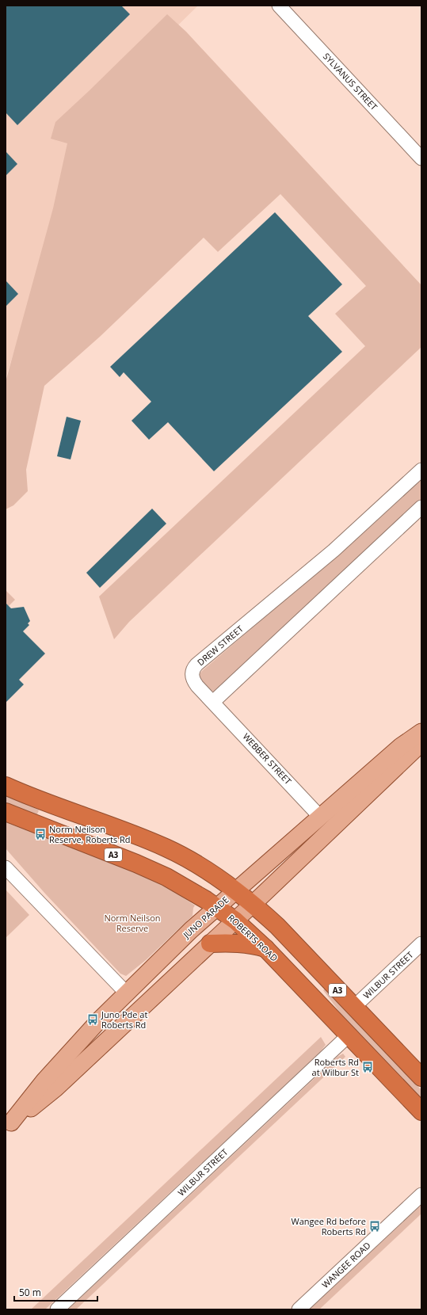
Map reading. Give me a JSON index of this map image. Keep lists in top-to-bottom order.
{
  "streets": {
    "highway": ["A3", "ROBERTS ROAD"],
    "main road": ["JUNO PARADE"],
    "street": [
      "SYLVANUS STREET",
      "DREW STREET",
      "WEBBER STREET",
      "WILBUR STREET",
      "WANGEE ROAD"
    ]
  },
  "crossings": [
    ["DREW STREET", "WEBBER STREET"],
    ["WEBBER STREET", "JUNO PARADE"],
    ["A3", "JUNO PARADE"],
    ["A3", "WILBUR STREET"],
    ["JUNO PARADE", "ROBERTS ROAD"],
    ["ROBERTS ROAD", "WILBUR STREET"]
  ],
  "parks": ["Norm Neilson Reserve"],
  "places": {
    "bus stop": [
      "Norm Neilson Reserve, Roberts Rd",
      "Juno Pde at Roberts Rd",
      "Roberts Rd at Wilbur St",
      "Wangee Rd before Roberts Rd"
    ]
  },
  "scale_bar": "50 m"
}
